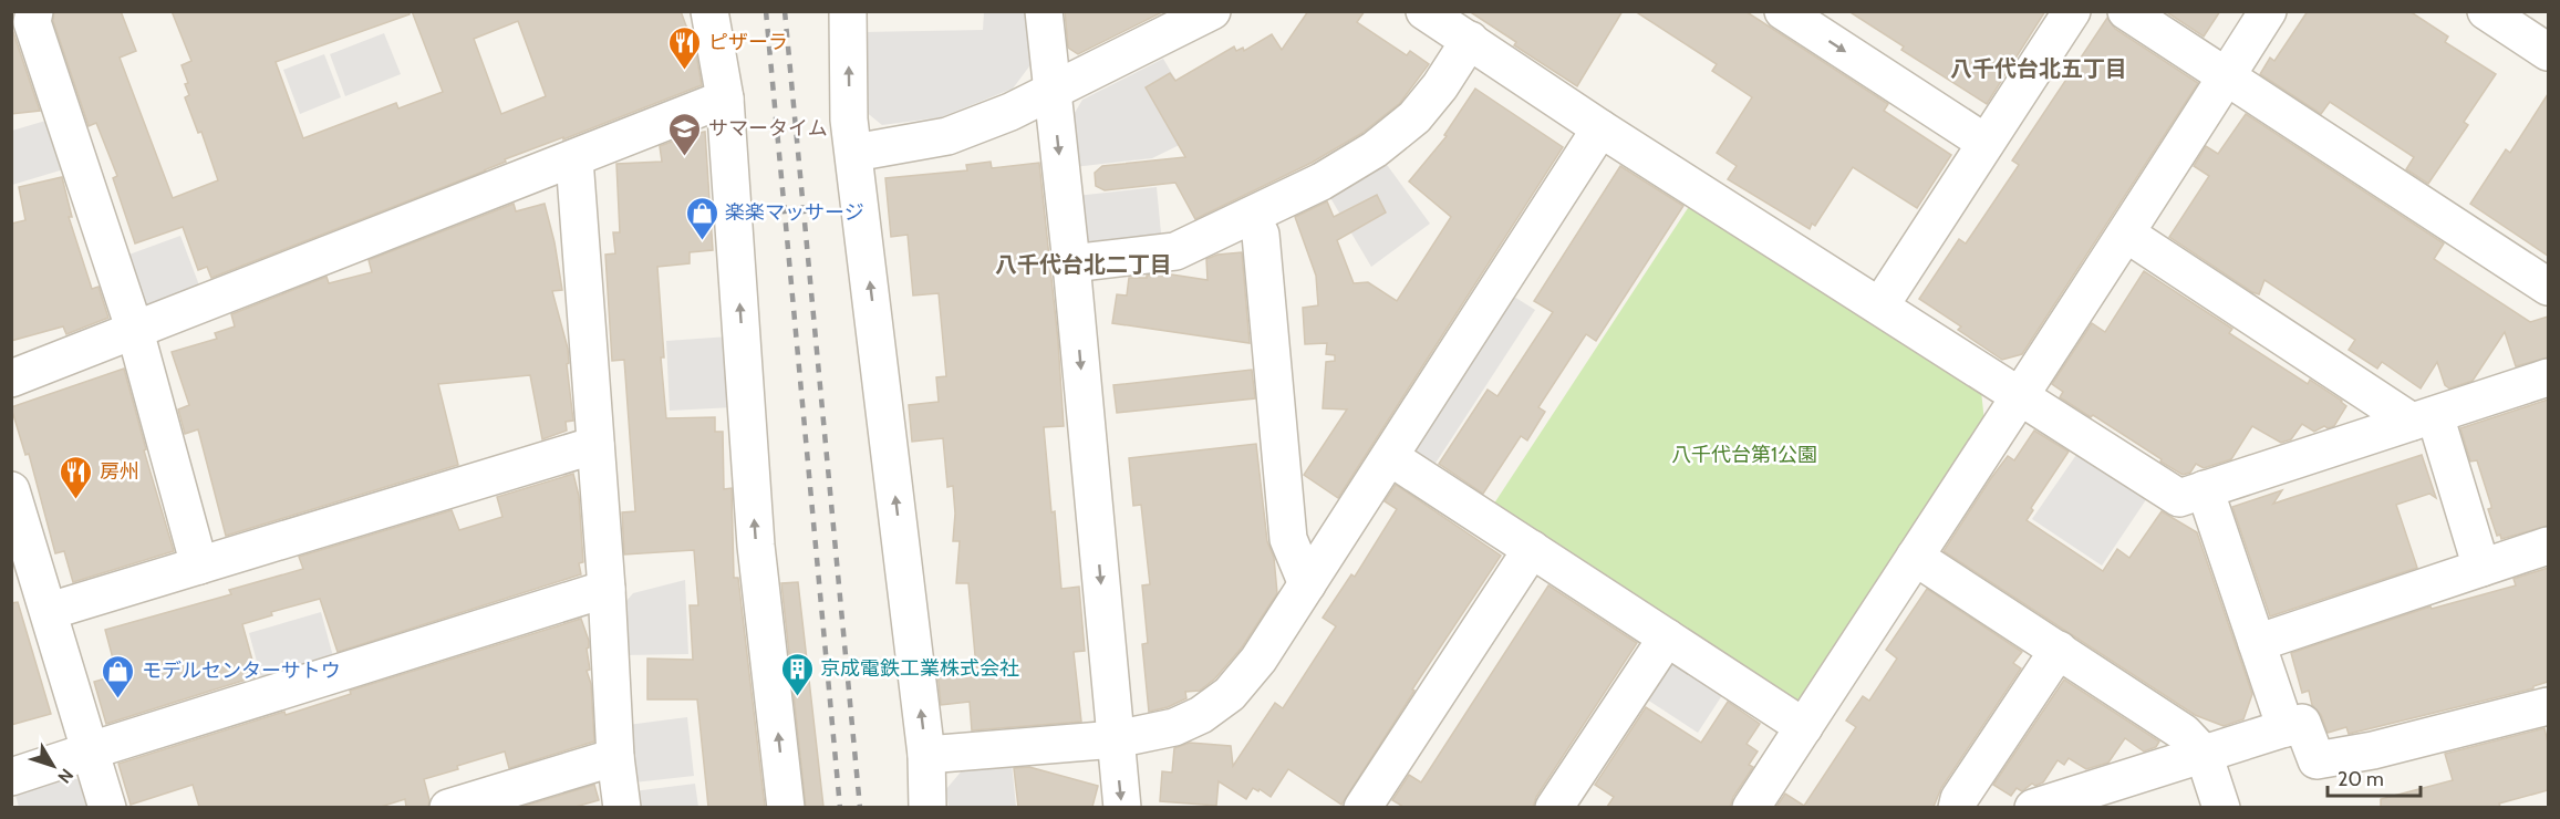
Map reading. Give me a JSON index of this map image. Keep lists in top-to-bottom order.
{
  "districts": ["八千代台北五丁目", "八千代台北二丁目"],
  "parks": ["八千代台第1公園"],
  "places": {
    "restaurant": ["ピザーラ", "房州"],
    "school or university": ["サマータイム"],
    "shop": ["楽楽マッサージ", "モデルセンターサトウ"],
    "building": ["京成電鉄工業株式会社"]
  },
  "scale_bar": "20 m",
  "north": "bottom right"
}
